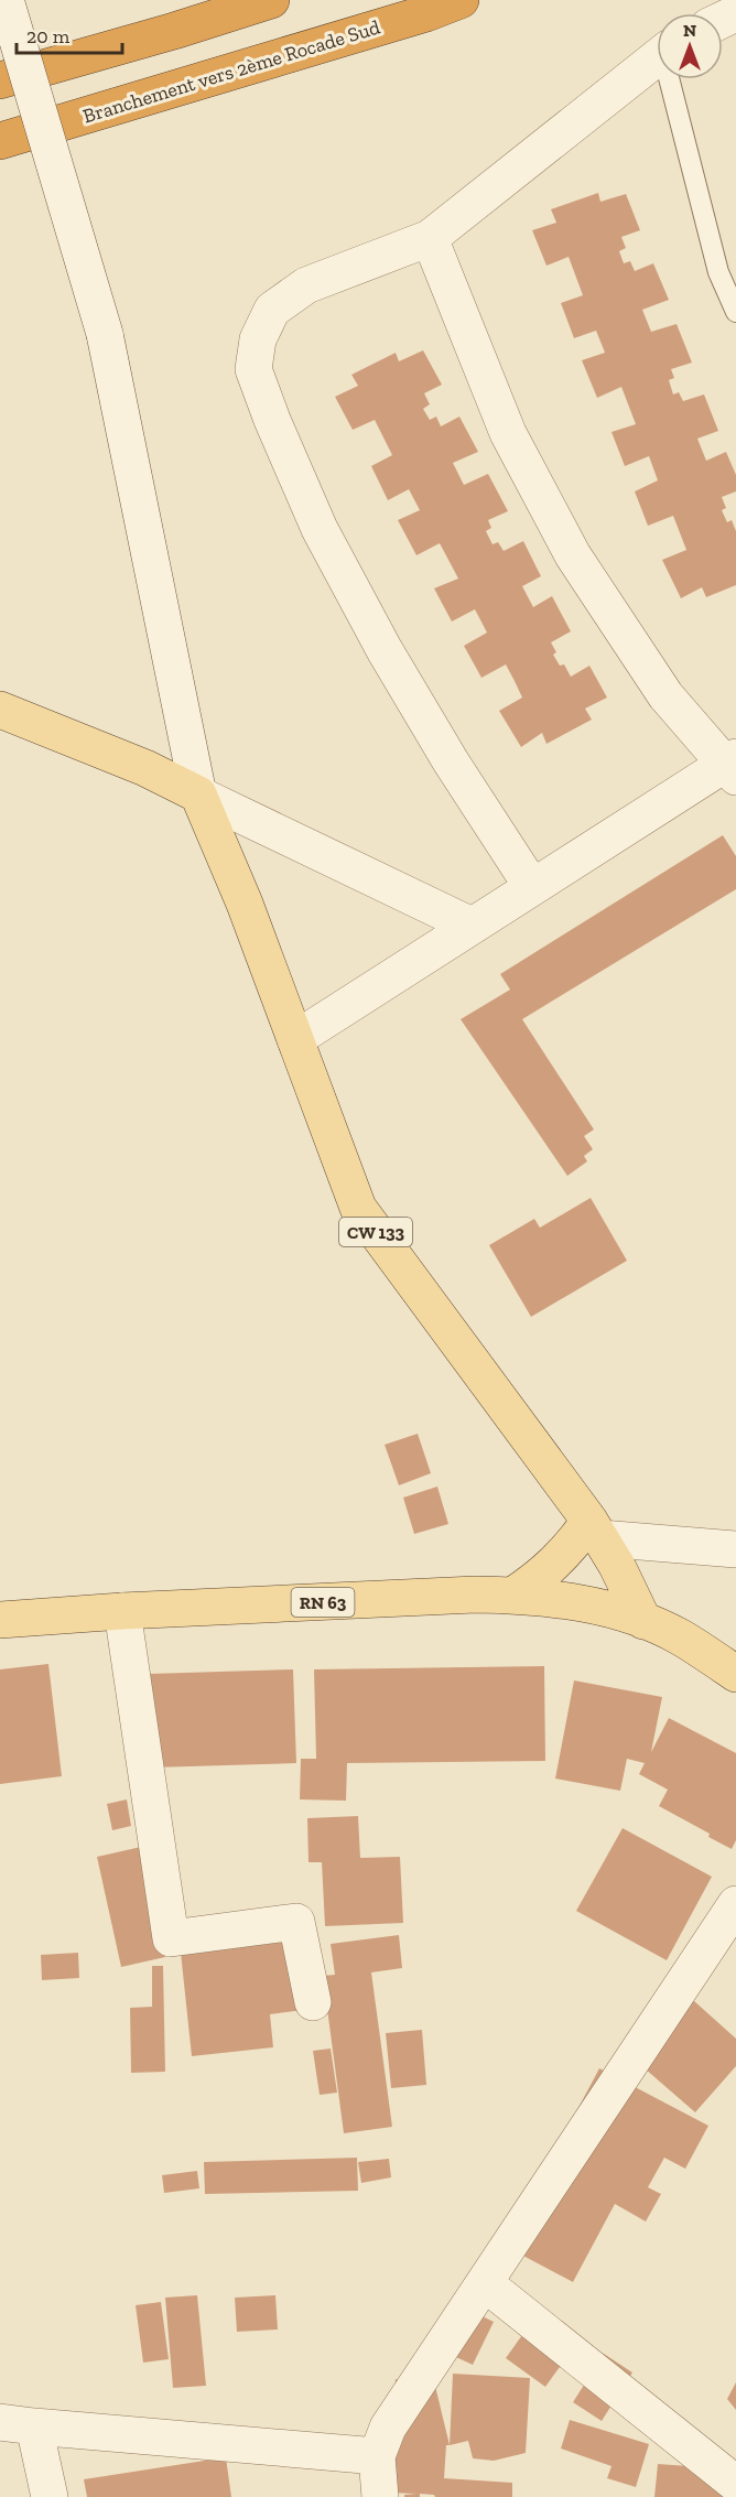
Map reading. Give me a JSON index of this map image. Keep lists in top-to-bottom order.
{
  "streets": {
    "highway": ["Branchement vers 2ème Rocade Sud"],
    "main road": ["CW 133", "RN 63"]
  },
  "crossings": [
    ["CW 133", "RN 63"]
  ],
  "scale_bar": "20 m",
  "north": "top"
}
